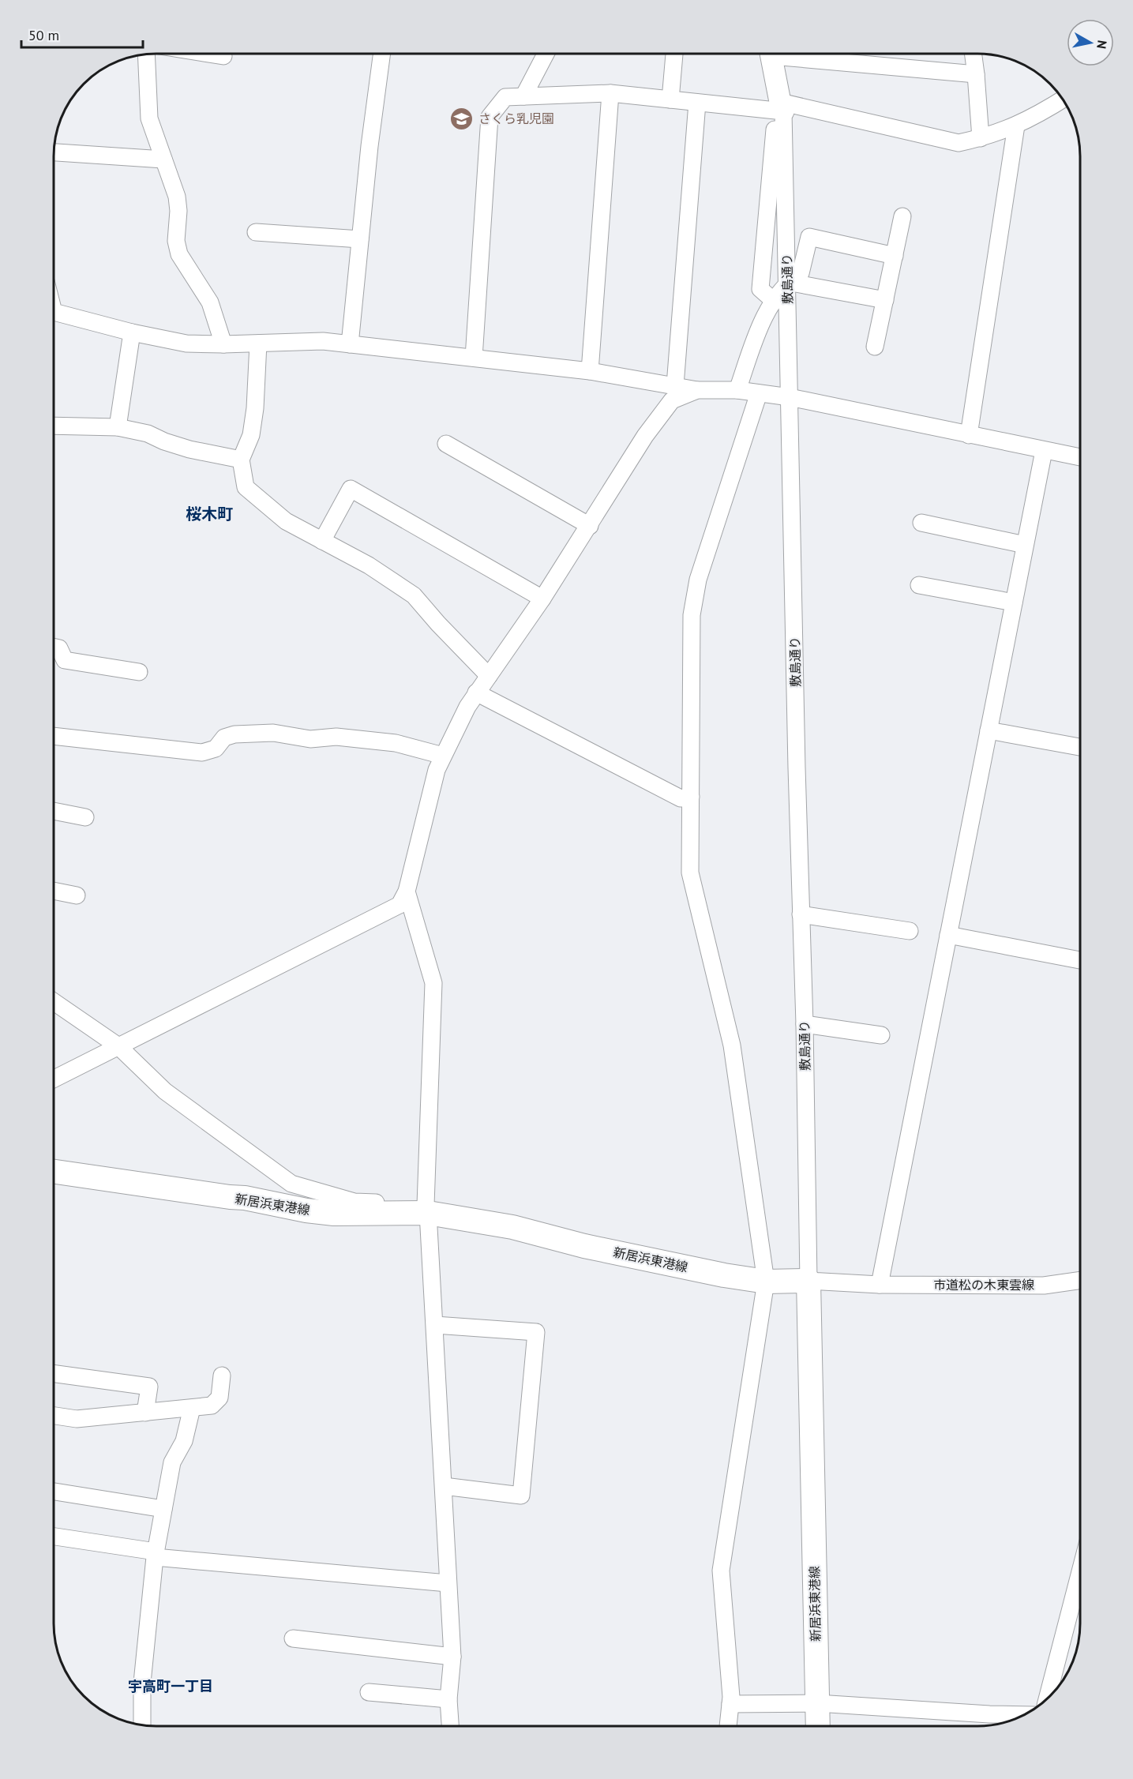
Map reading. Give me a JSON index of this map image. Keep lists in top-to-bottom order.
{
  "streets": {
    "main road": ["新居浜東港線"],
    "street": ["敷島通り", "市道松の木東雲線"]
  },
  "crossings": [
    ["敷島通り", "新居浜東港線"],
    ["敷島通り", "市道松の木東雲線"],
    ["新居浜東港線", "市道松の木東雲線"]
  ],
  "districts": ["桜木町", "宇高町一丁目"],
  "places": {
    "school or university": ["さくら乳児園"]
  },
  "scale_bar": "50 m",
  "north": "right"
}
